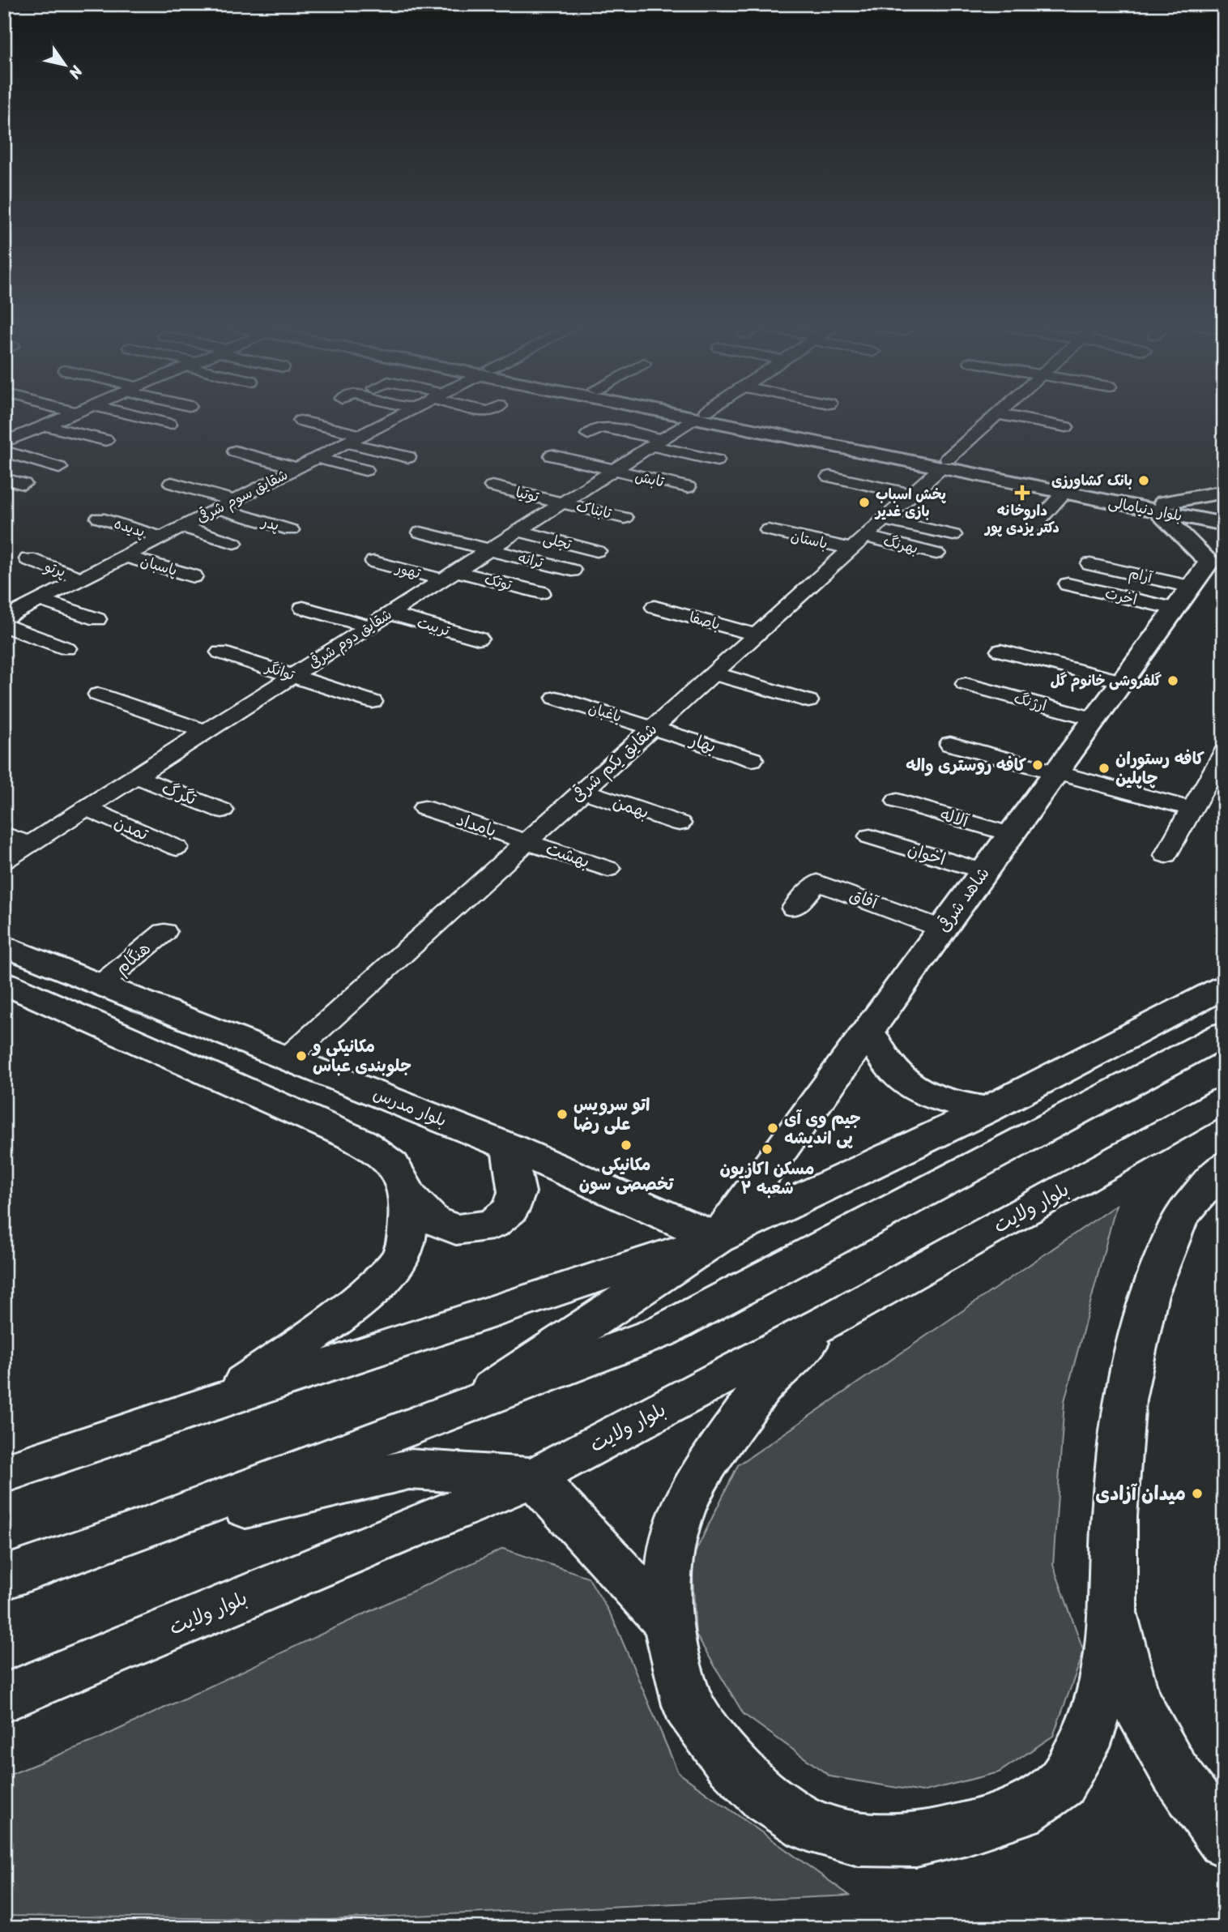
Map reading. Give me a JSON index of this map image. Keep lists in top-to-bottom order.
{
  "streets": {
    "main road": [
      "بلوار دنیامالی",
      "شاهد شرقی",
      "بلوار مدرس",
      "بلوار ولایت"
    ],
    "street": [
      "تابش",
      "توتیا",
      "شقایق سوم شرقی",
      "تابناک",
      "پدر",
      "پدیده",
      "باستان",
      "تجلی",
      "بهرنگ",
      "ترانه",
      "پاسبان",
      "پرتو",
      "تهور",
      "آرام",
      "توتک",
      "اخرت",
      "باصفا",
      "تربیت",
      "شقایق دوم شرقی",
      "توانگر",
      "ارژنگ",
      "باغبان",
      "بهار",
      "شقایق یکم شرقی",
      "تگرگ",
      "بهمن",
      "آلاله",
      "بامداد",
      "تمدن",
      "اخوان",
      "بهشت",
      "آفاق",
      "هنگام"
    ]
  },
  "crossings": [
    ["تابش", "شقایق دوم شرقی"],
    ["توتیا", "تابناک"],
    ["توتیا", "شقایق دوم شرقی"],
    ["شقایق سوم شرقی", "پدر"],
    ["شقایق سوم شرقی", "پدیده"],
    ["شقایق سوم شرقی", "پاسبان"],
    ["شقایق سوم شرقی", "پرتو"],
    ["بلوار دنیامالی", "شقایق یکم شرقی"],
    ["تابناک", "شقایق دوم شرقی"],
    ["باستان", "بهرنگ"],
    ["باستان", "شقایق یکم شرقی"],
    ["تجلی", "شقایق دوم شرقی"],
    ["بهرنگ", "شقایق یکم شرقی"],
    ["ترانه", "شقایق دوم شرقی"],
    ["تهور", "توتک"],
    ["تهور", "شقایق دوم شرقی"],
    ["آرام", "اخرت"],
    ["آرام", "شاهد شرقی"],
    ["توتک", "شقایق دوم شرقی"],
    ["اخرت", "شاهد شرقی"],
    ["باصفا", "شقایق یکم شرقی"],
    ["تربیت", "شقایق دوم شرقی"],
    ["شقایق دوم شرقی", "توانگر"],
    ["شقایق دوم شرقی", "تگرگ"],
    ["شقایق دوم شرقی", "تمدن"],
    ["ارژنگ", "شاهد شرقی"],
    ["باغبان", "بهار"],
    ["باغبان", "شقایق یکم شرقی"],
    ["بهار", "شقایق یکم شرقی"],
    ["شقایق یکم شرقی", "بهمن"],
    ["شقایق یکم شرقی", "بامداد"],
    ["شقایق یکم شرقی", "بهشت"],
    ["شقایق یکم شرقی", "بلوار مدرس"],
    ["آلاله", "شاهد شرقی"],
    ["بامداد", "بهشت"],
    ["اخوان", "شاهد شرقی"],
    ["آفاق", "شاهد شرقی"],
    ["شاهد شرقی", "بلوار مدرس"],
    ["هنگام", "بلوار مدرس"]
  ],
  "places": {
    "other": [
      "بانک کشاورزی",
      "پخش اسباب بازی غدیر",
      "گلفروشی خانوم گل",
      "کافه روستری واله",
      "کافه رستوران چاپلین",
      "مکانیکی و جلوبندی عباس",
      "اتو سرویس علی رضا",
      "جیم وی آی پی اندیشه",
      "مکانیکی تخصصی سون",
      "مسکن اکازیون شعبه ۲",
      "میدان آزادی"
    ],
    "health": ["داروخانه دکتر یزدی پور"]
  },
  "north": "bottom right"
}
